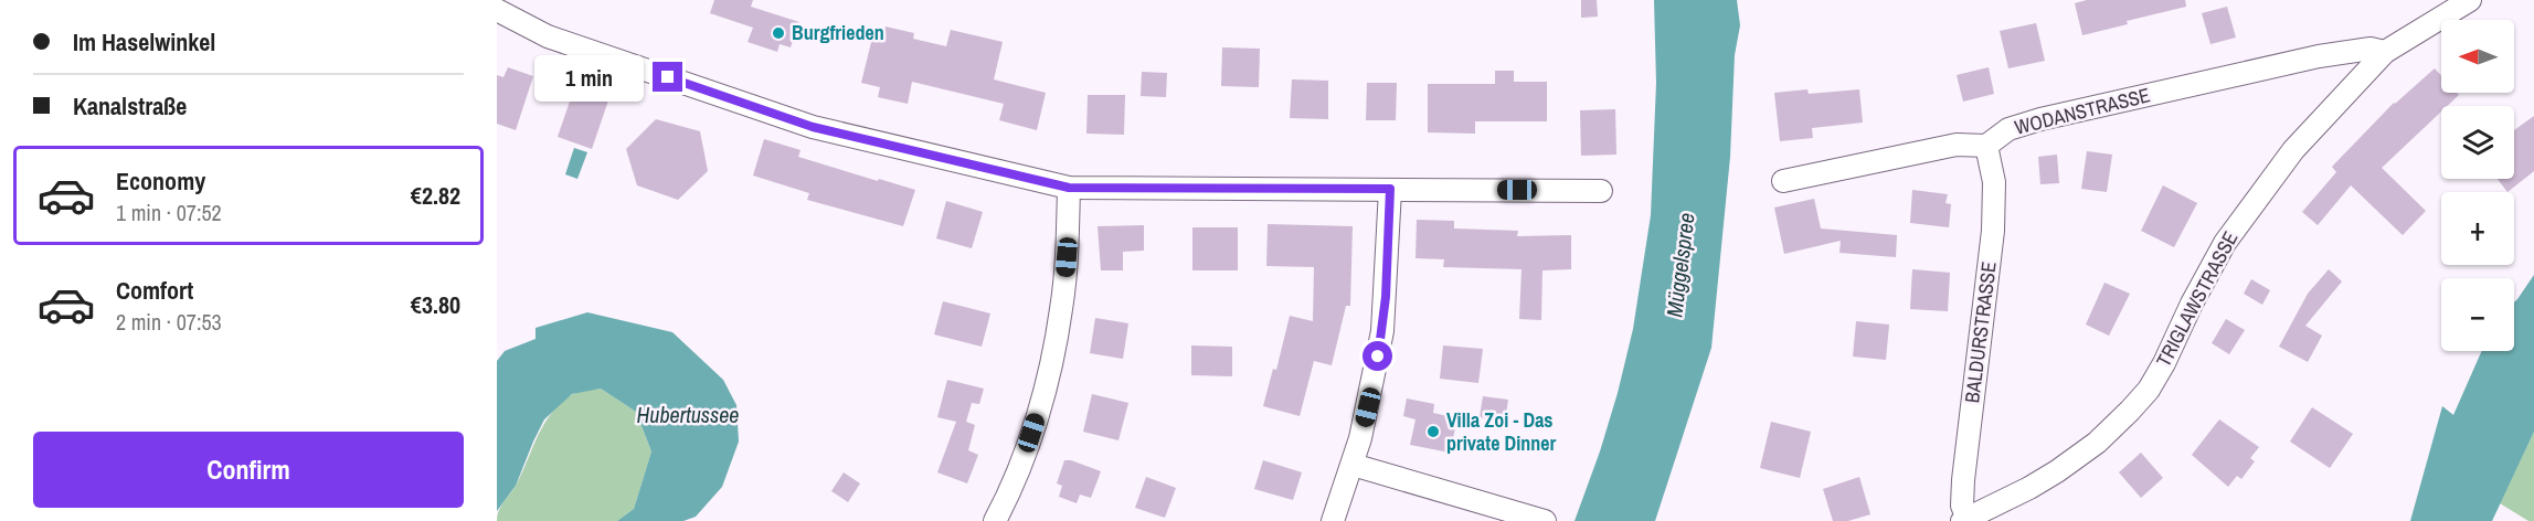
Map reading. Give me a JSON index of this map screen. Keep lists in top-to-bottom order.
{
  "streets": {
    "street": ["WODANSTRASSE", "TRIGLAWSTRASSE", "BALDURSTRASSE"]
  },
  "crossings": [
    ["WODANSTRASSE", "TRIGLAWSTRASSE"],
    ["WODANSTRASSE", "BALDURSTRASSE"],
    ["TRIGLAWSTRASSE", "BALDURSTRASSE"]
  ],
  "water": ["Müggelspree", "Hubertussee"],
  "places": ["Burgfrieden", "Villa Zoi - Das private Dinner"],
  "north": "left",
  "page": {
    "banner": ["Im Haselwinkel", "Kanalstraße"],
    "map_buttons": ["+", "−"],
    "bubble": "1 min",
    "list": [
      {
        "name": "Economy",
        "note": "1 min · 07:52",
        "value": "€2.82"
      },
      {
        "name": "Comfort",
        "note": "2 min · 07:53",
        "value": "€3.80"
      }
    ],
    "buttons": "Confirm"
  }
}
